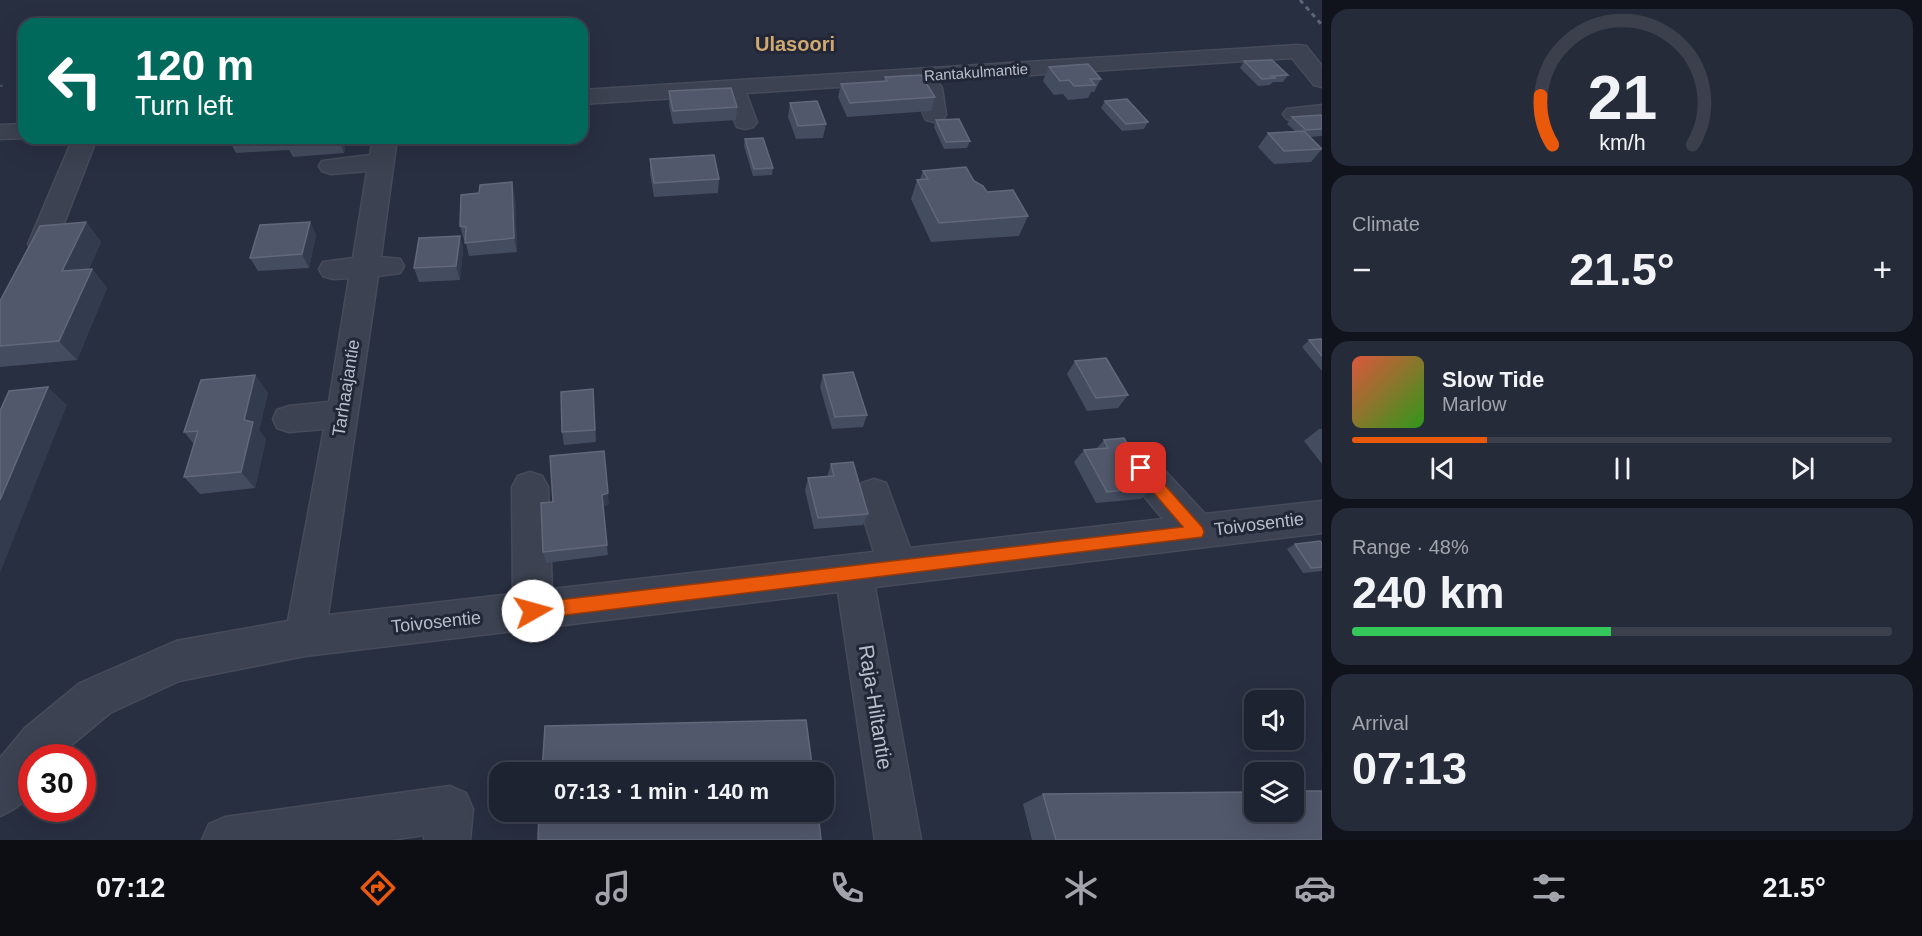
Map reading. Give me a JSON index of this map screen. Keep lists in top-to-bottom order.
{
  "streets": {
    "street": [
      "Rantakulmantie",
      "Tarhaajantie",
      "Toivosentie",
      "Raja-Hiltantie"
    ]
  },
  "crossings": [
    ["Tarhaajantie", "Toivosentie"],
    ["Toivosentie", "Raja-Hiltantie"]
  ],
  "districts": ["Ulasoori"],
  "page": {
    "turn": ["120 m", "Turn left"],
    "tile": [
      "Climate",
      ["Range · 48%", "240 km"],
      ["Arrival", "07:13"]
    ],
    "heat": ["−", "21.5°", "+"],
    "song": ["Slow Tide", "Marlow"],
    "limit": "30",
    "trip": "07:13 · 1 min · 140 m",
    "tabs": ["07:12", "21.5°"],
    "gauge": ["21", "km/h"]
  }
}
